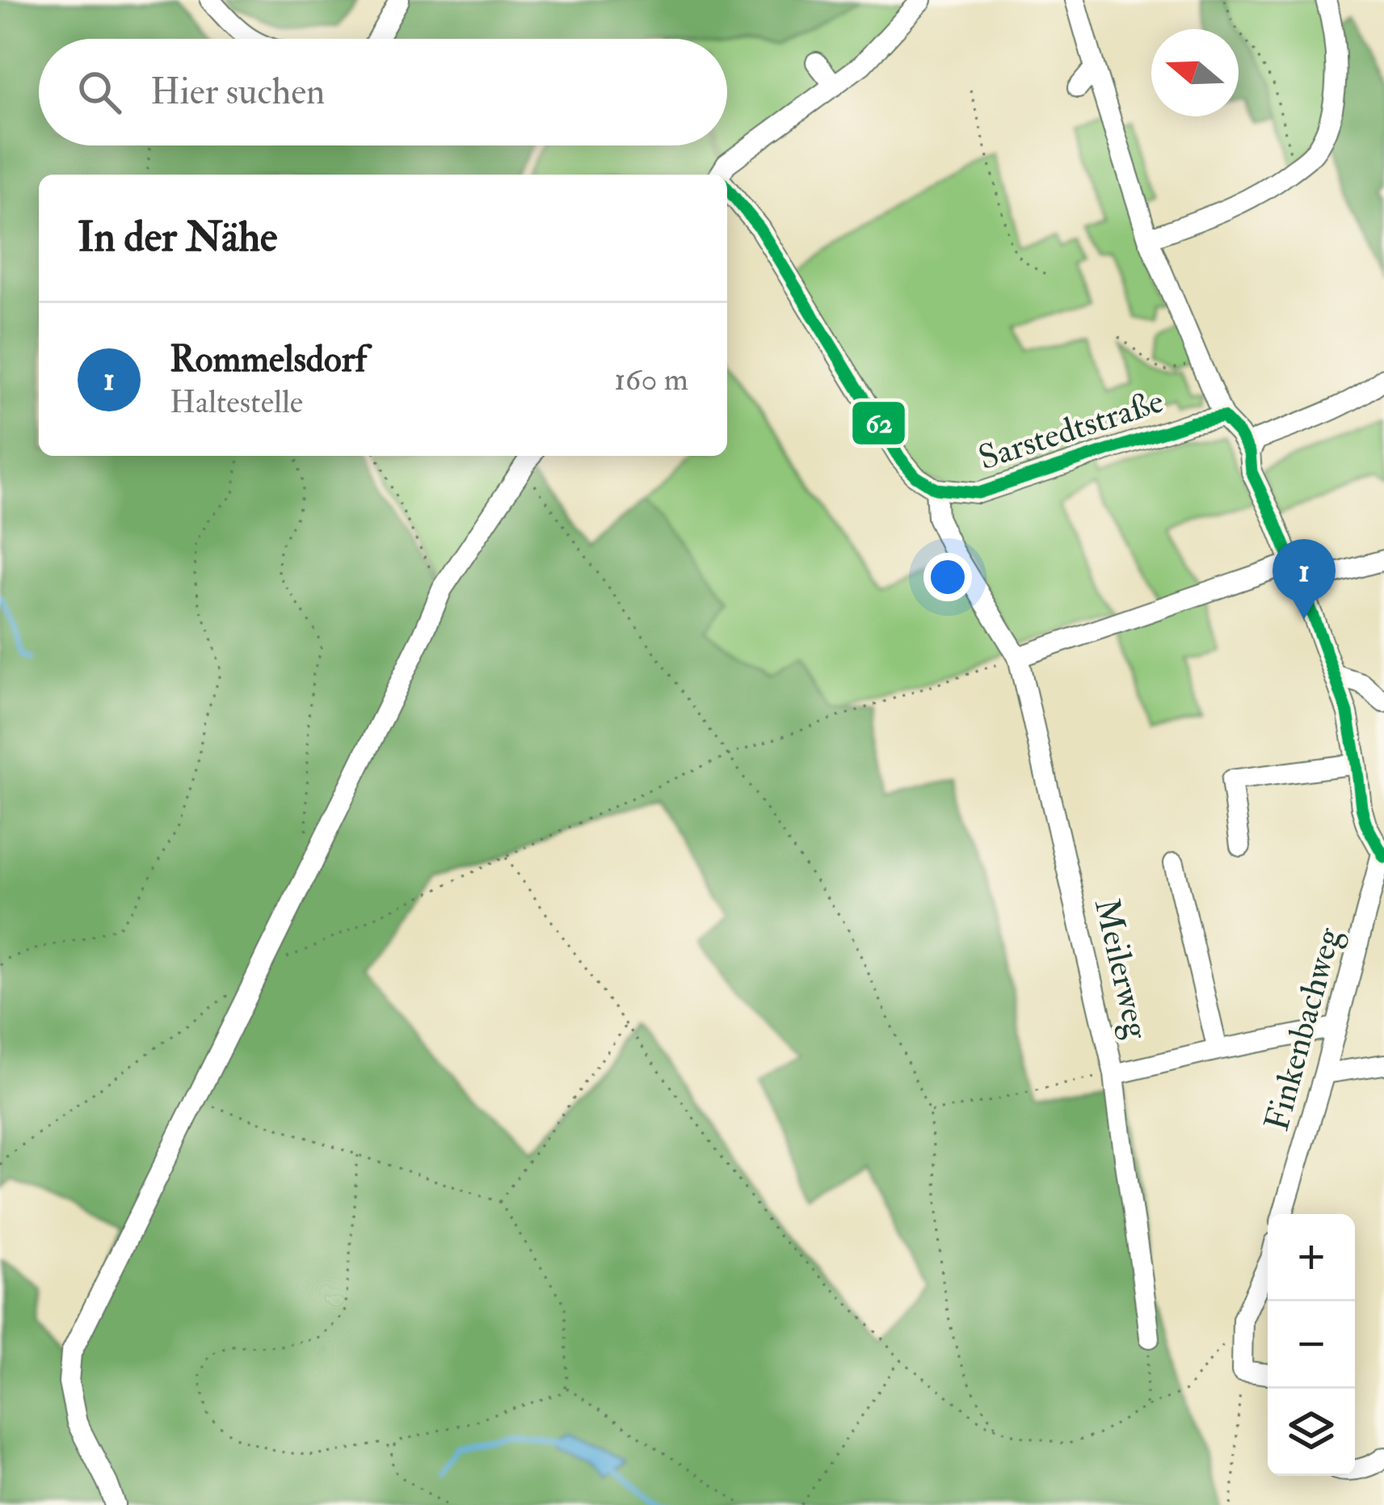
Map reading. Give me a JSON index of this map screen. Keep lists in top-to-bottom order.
{
  "streets": {
    "street": ["Sarstedtstraße", "Meilerweg", "Finkenbachweg"]
  },
  "crossings": [
    ["Sarstedtstraße", "Meilerweg"],
    ["Meilerweg", "Finkenbachweg"]
  ],
  "lines": ["transit line 62"],
  "north": "left",
  "page": {
    "search": "Hier suchen",
    "heading": "In der Nähe",
    "list": [
      {
        "mark": "1",
        "name": "Rommelsdorf",
        "note": "Haltestelle",
        "value": "160 m"
      }
    ],
    "pins": "1",
    "map_buttons": ["+", "−"]
  }
}
